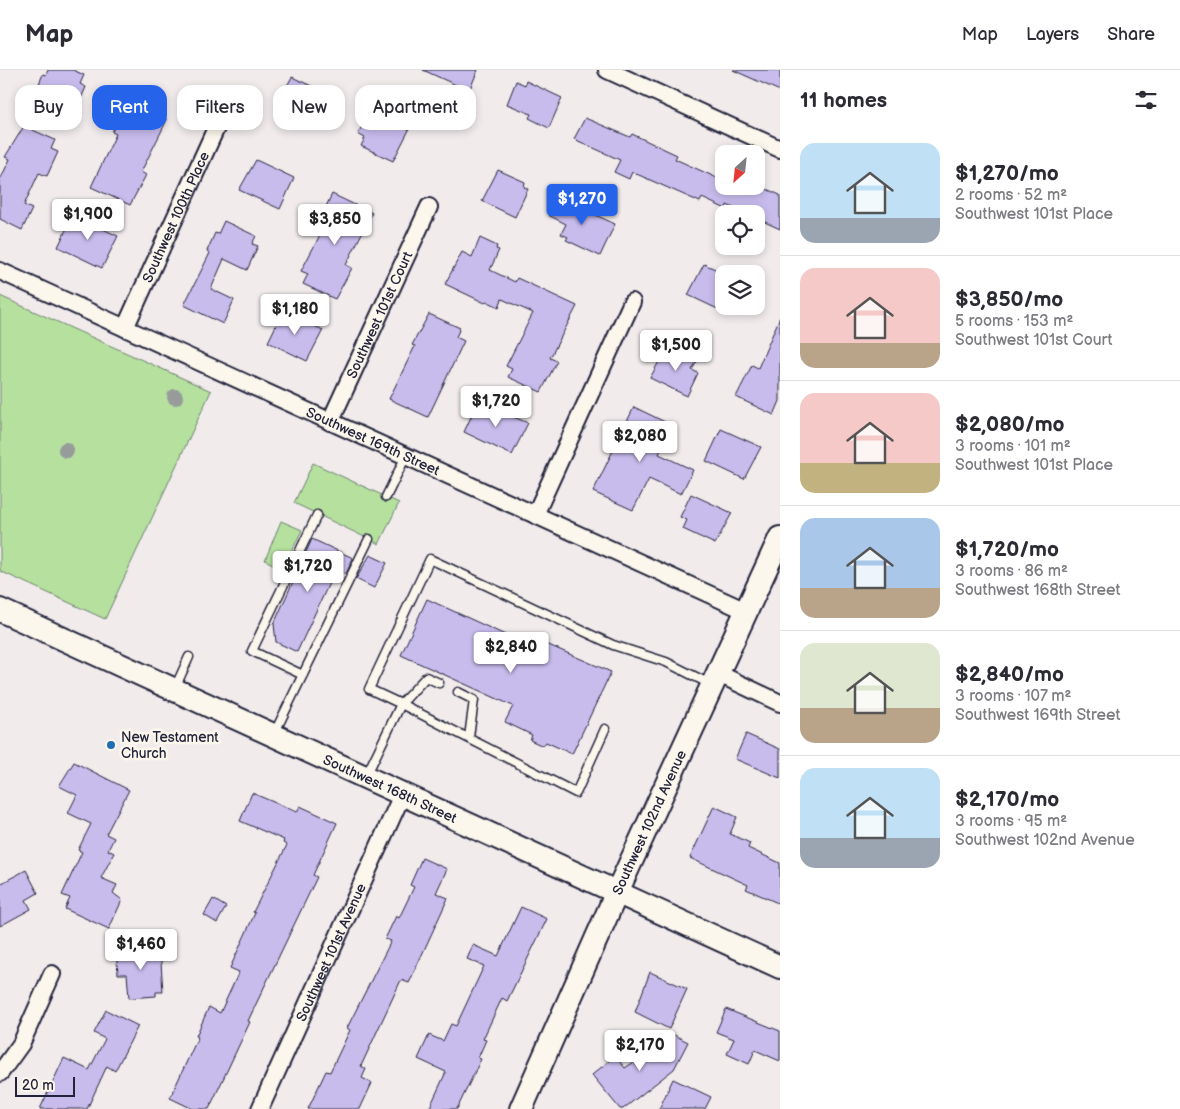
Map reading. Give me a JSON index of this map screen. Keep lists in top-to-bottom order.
{
  "streets": {
    "street": [
      "Southwest 100th Place",
      "Southwest 101st Court",
      "Southwest 169th Street",
      "Southwest 168th Street",
      "Southwest 102nd Avenue",
      "Southwest 101st Avenue"
    ]
  },
  "crossings": [
    ["Southwest 100th Place", "Southwest 169th Street"],
    ["Southwest 101st Court", "Southwest 169th Street"],
    ["Southwest 169th Street", "Southwest 102nd Avenue"],
    ["Southwest 168th Street", "Southwest 102nd Avenue"],
    ["Southwest 168th Street", "Southwest 101st Avenue"]
  ],
  "places": ["New Testament Church"],
  "scale_bar": "20 m",
  "north": "bottom left",
  "page": {
    "header": "Map",
    "nav": ["Map", "Layers", "Share"],
    "heading": "11 homes",
    "chip": [
      "Buy",
      "Rent",
      "Filters",
      "New",
      "Apartment"
    ],
    "list": [
      {
        "name": "$1,270/mo",
        "note": "2 rooms · 52 m² · Southwest 101st Place"
      },
      {
        "name": "$3,850/mo",
        "note": "5 rooms · 153 m² · Southwest 101st Court"
      },
      {
        "name": "$2,080/mo",
        "note": "3 rooms · 101 m² · Southwest 101st Place"
      },
      {
        "name": "$1,720/mo",
        "note": "3 rooms · 86 m² · Southwest 168th Street"
      },
      {
        "name": "$2,840/mo",
        "note": "3 rooms · 107 m² · Southwest 169th Street"
      },
      {
        "name": "$2,170/mo",
        "note": "3 rooms · 95 m² · Southwest 102nd Avenue"
      }
    ],
    "price": [
      "$1,270",
      "$1,900",
      "$3,850",
      "$1,180",
      "$1,500",
      "$1,720",
      "$2,080",
      "$1,720",
      "$2,840",
      "$1,460",
      "$2,170"
    ],
    "scale": "20 m"
  }
}
